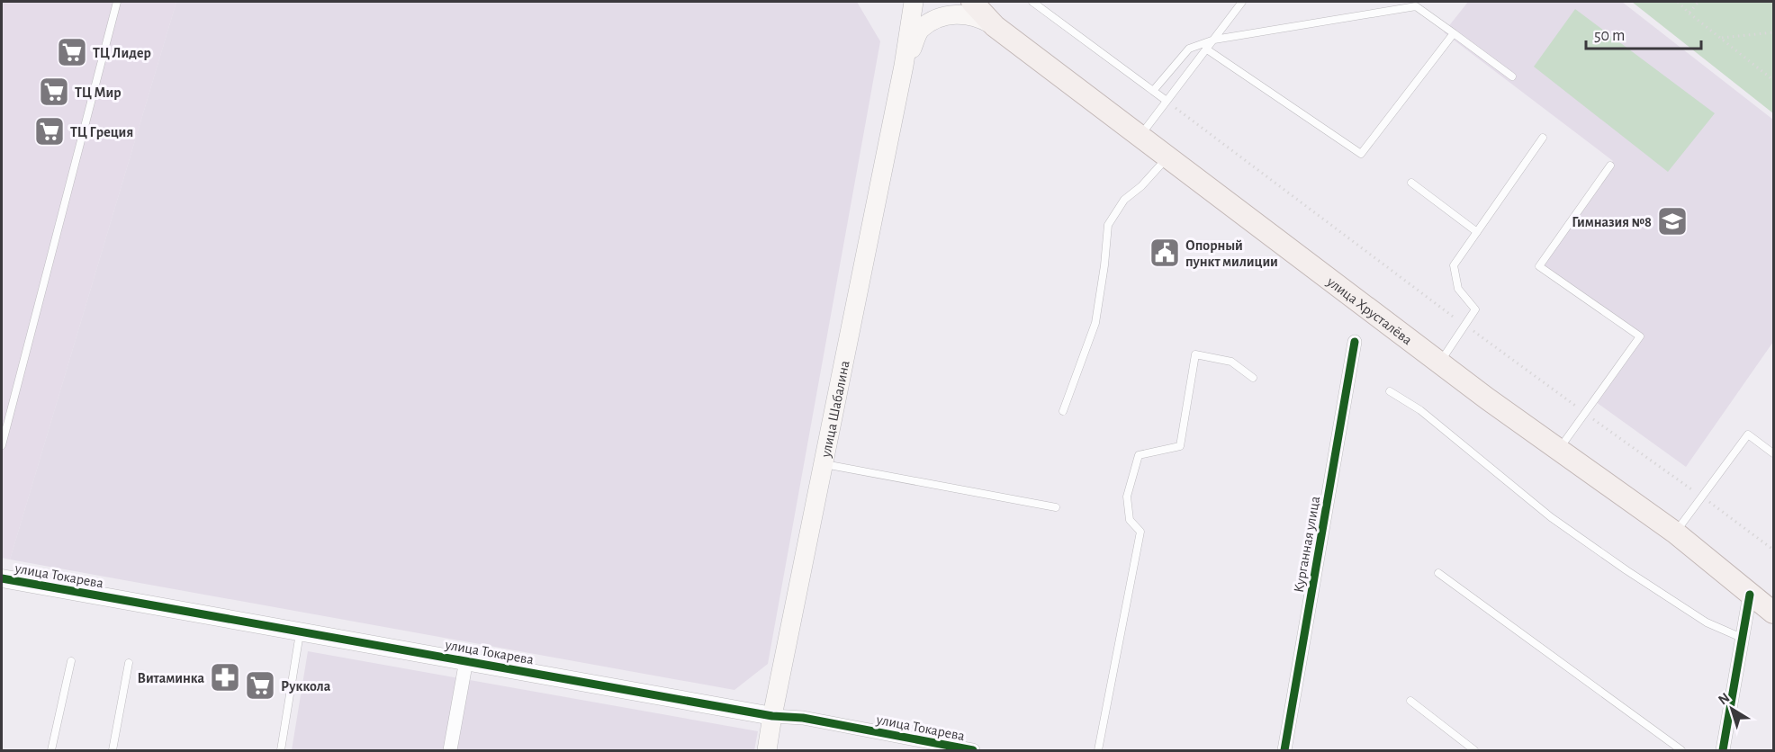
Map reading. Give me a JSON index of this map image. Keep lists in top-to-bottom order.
{
  "streets": {
    "main road": ["улица Хрусталёва", "улица Шабалина"],
    "street": ["Курганная улица", "улица Токарева"]
  },
  "crossings": [
    ["улица Хрусталёва", "улица Шабалина"],
    ["улица Шабалина", "улица Токарева"]
  ],
  "places": {
    "supermarket": [
      "ТЦ Лидер",
      "ТЦ Мир",
      "ТЦ Греция",
      "Руккола"
    ],
    "school or university": ["Гимназия №8"],
    "public building": ["Опорный пункт милиции"],
    "pharmacy": ["Витаминка"]
  },
  "scale_bar": "50 m",
  "north": "top left"
}
